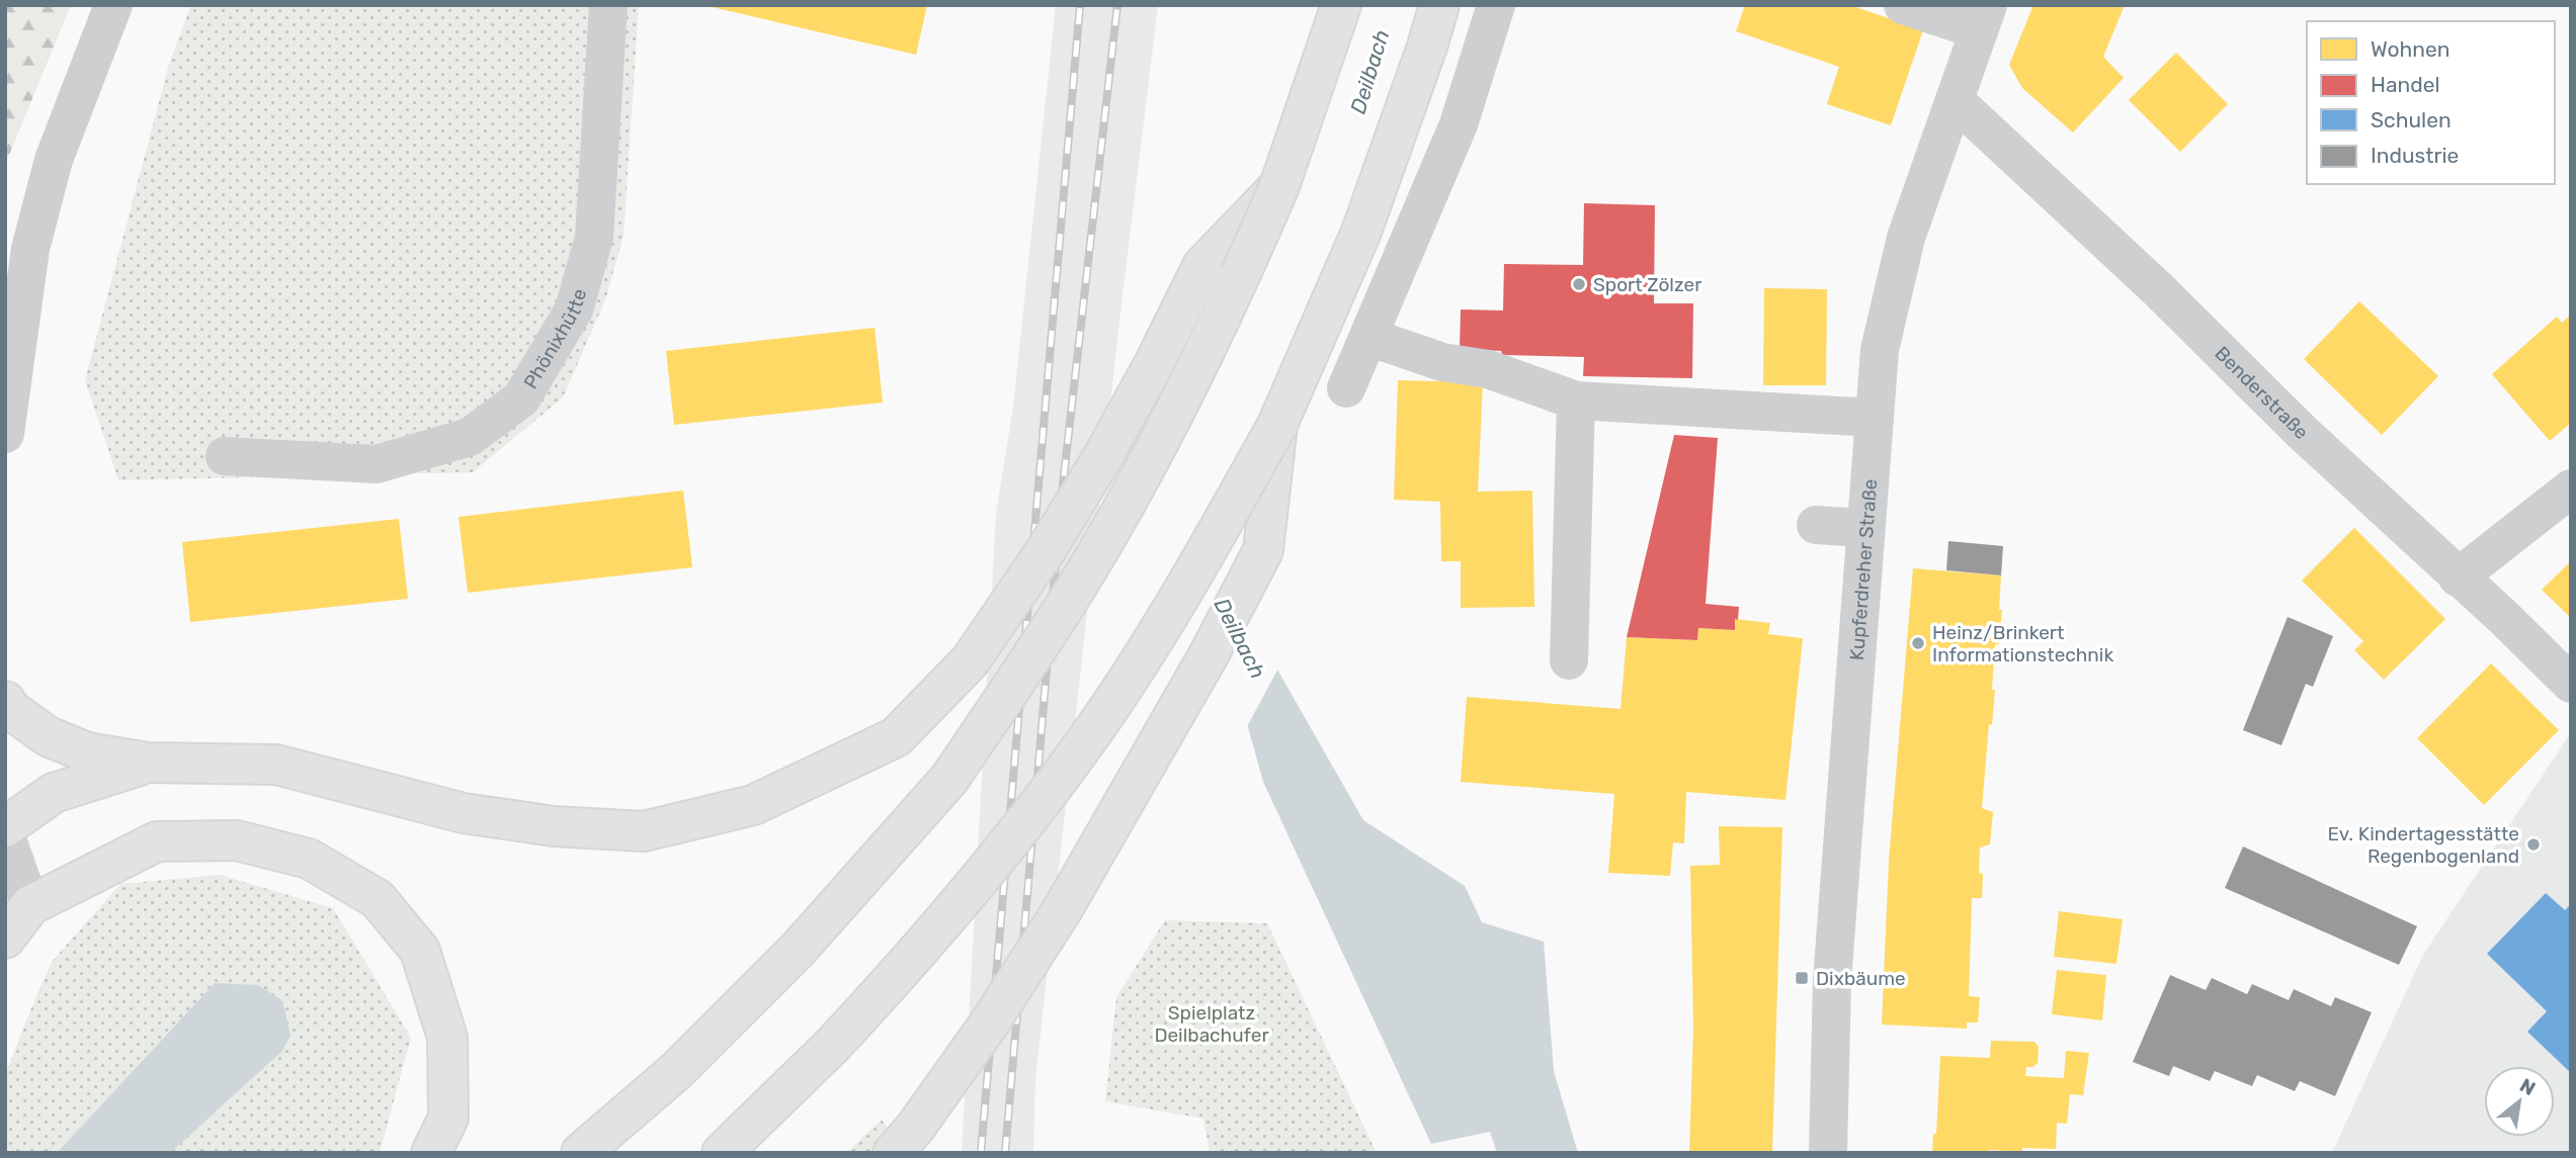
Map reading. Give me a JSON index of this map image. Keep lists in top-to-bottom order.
{
  "streets": {
    "street": ["Phönixhütte", "Benderstraße", "Kupferdreher Straße"]
  },
  "crossings": [
    ["Benderstraße", "Kupferdreher Straße"]
  ],
  "water": ["Deilbach"],
  "parks": ["Spielplatz Deilbachufer"],
  "places": {
    "other": ["Sport Zölzer", "Heinz/Brinkert Informationstechnik", "Ev. Kindertagesstätte Regenbogenland"],
    "transit": ["Dixbäume"]
  },
  "legend": [
    "Wohnen",
    "Handel",
    "Schulen",
    "Industrie"
  ],
  "north": "top right"
}
